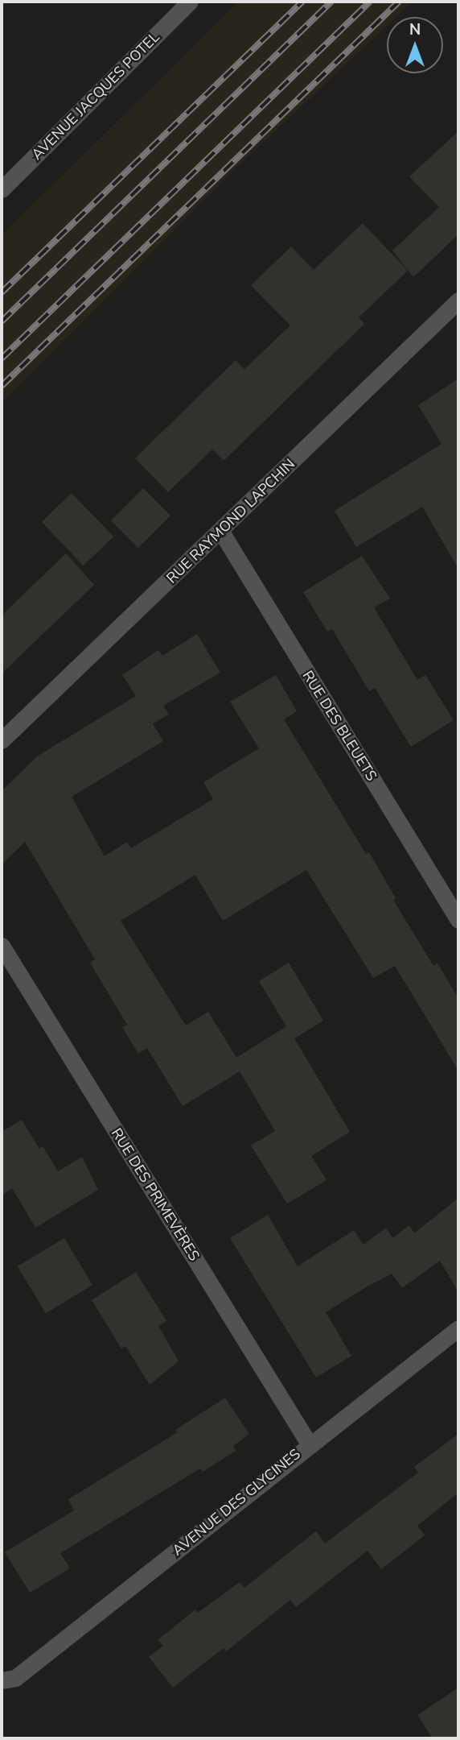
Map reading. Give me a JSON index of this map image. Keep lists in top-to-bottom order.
{
  "streets": {
    "street": [
      "AVENUE JACQUES POTEL",
      "RUE RAYMOND LAPCHIN",
      "RUE DES BLEUETS",
      "RUE DES PRIMEVÈRES",
      "AVENUE DES GLYCINES"
    ]
  },
  "crossings": [
    ["RUE RAYMOND LAPCHIN", "RUE DES BLEUETS"],
    ["RUE DES PRIMEVÈRES", "AVENUE DES GLYCINES"]
  ],
  "north": "top"
}
